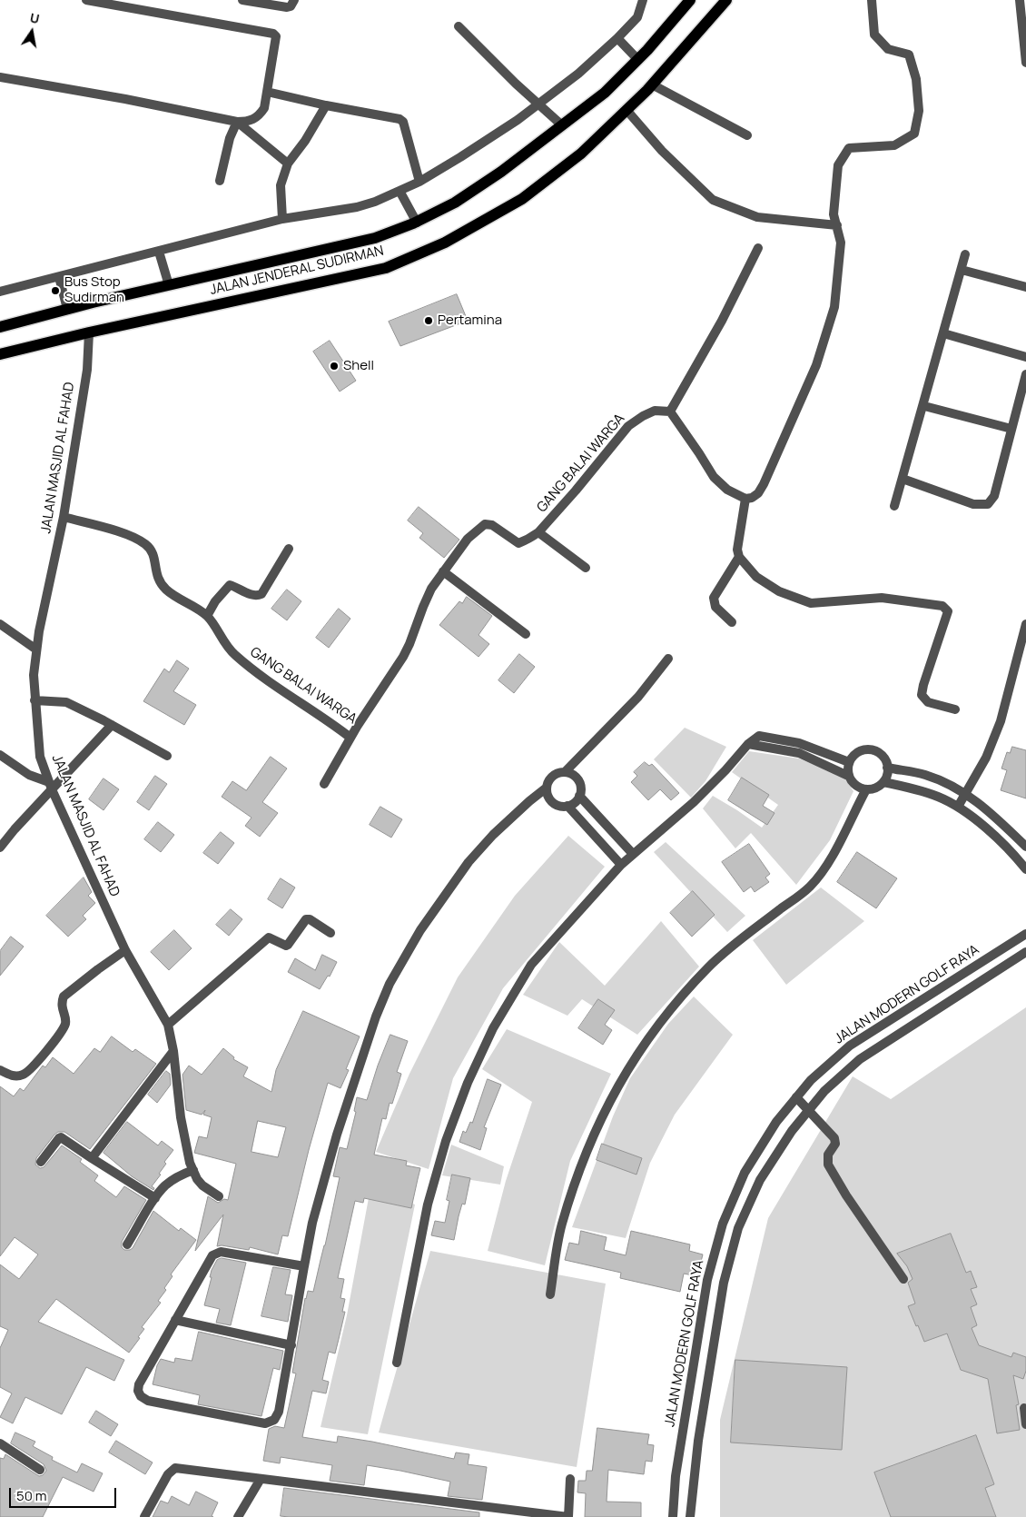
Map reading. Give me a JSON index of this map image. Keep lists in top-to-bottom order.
{
  "streets": {
    "main road": ["JALAN JENDERAL SUDIRMAN"],
    "street": ["JALAN MASJID AL FAHAD", "GANG BALAI WARGA", "JALAN MODERN GOLF RAYA"]
  },
  "crossings": [
    ["JALAN JENDERAL SUDIRMAN", "JALAN MASJID AL FAHAD"],
    ["JALAN MASJID AL FAHAD", "GANG BALAI WARGA"]
  ],
  "places": ["Bus Stop Sudirman", "Pertamina", "Shell"],
  "scale_bar": "50 m",
  "north": "top"
}
